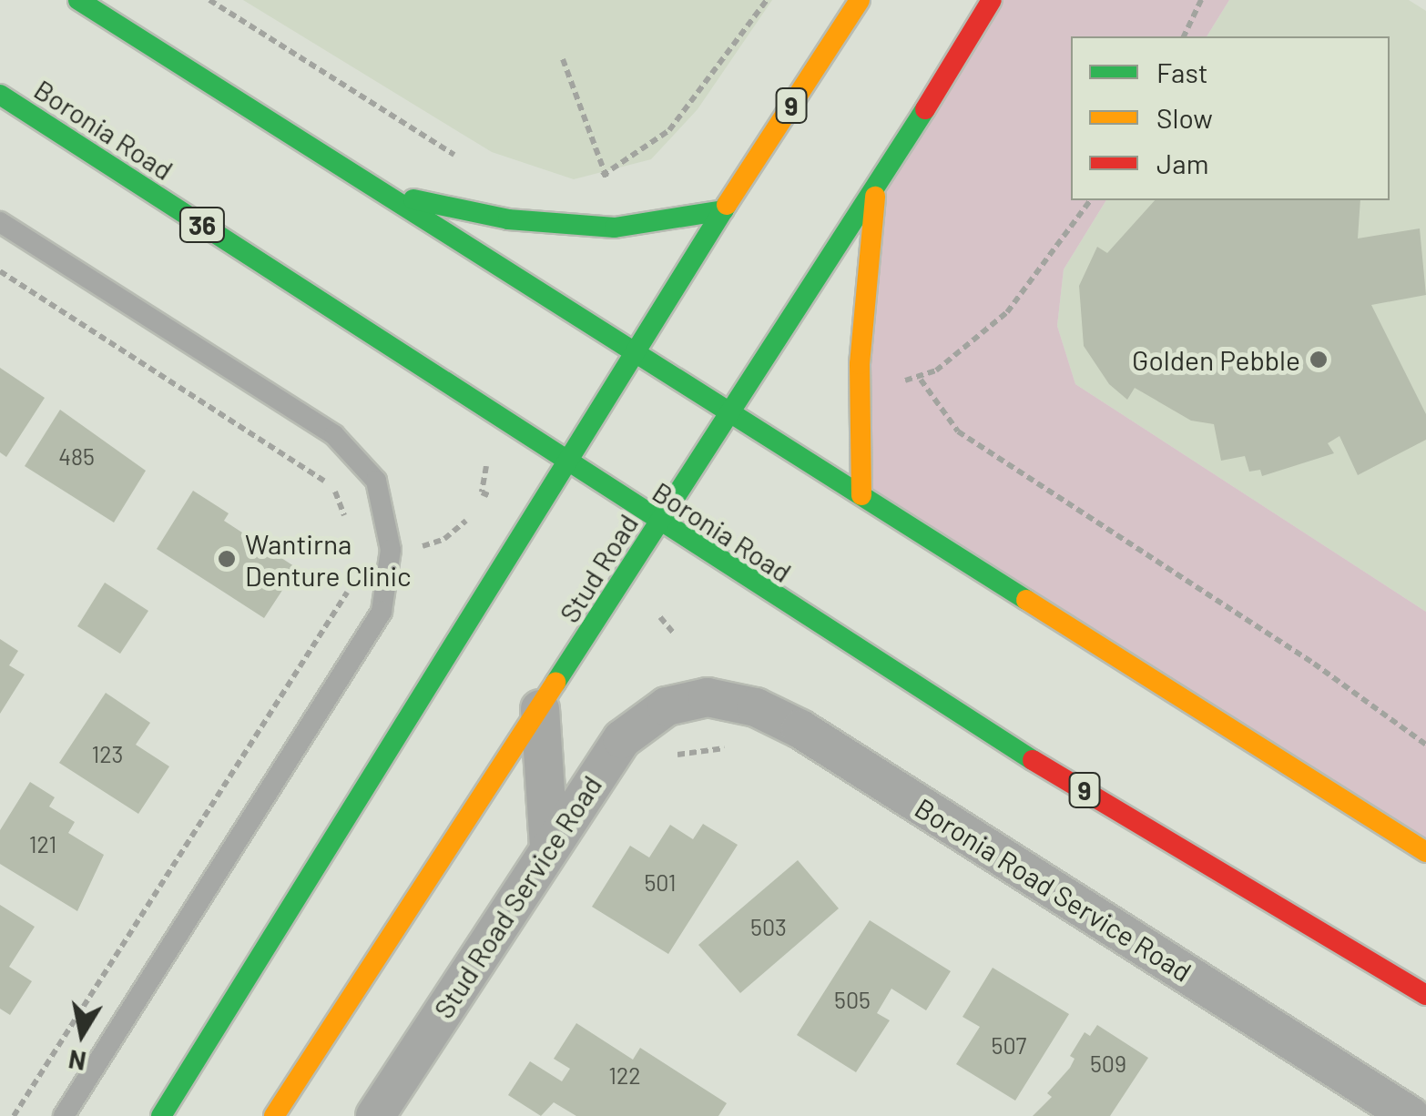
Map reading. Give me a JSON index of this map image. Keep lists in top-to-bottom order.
{
  "streets": {
    "main road": [
      "9",
      "Boronia Road",
      "36",
      "Stud Road"
    ],
    "street": ["Boronia Road Service Road", "Stud Road Service Road"]
  },
  "crossings": [
    ["9", "Boronia Road"],
    ["Boronia Road", "Stud Road"],
    ["Boronia Road Service Road", "Stud Road Service Road"]
  ],
  "places": ["Golden Pebble", "Wantirna Denture Clinic"],
  "house_numbers": [
    "485",
    "123",
    "121",
    "501",
    "503",
    "505",
    "507",
    "509",
    "122"
  ],
  "legend": ["Fast", "Slow", "Jam"],
  "north": "bottom"
}
